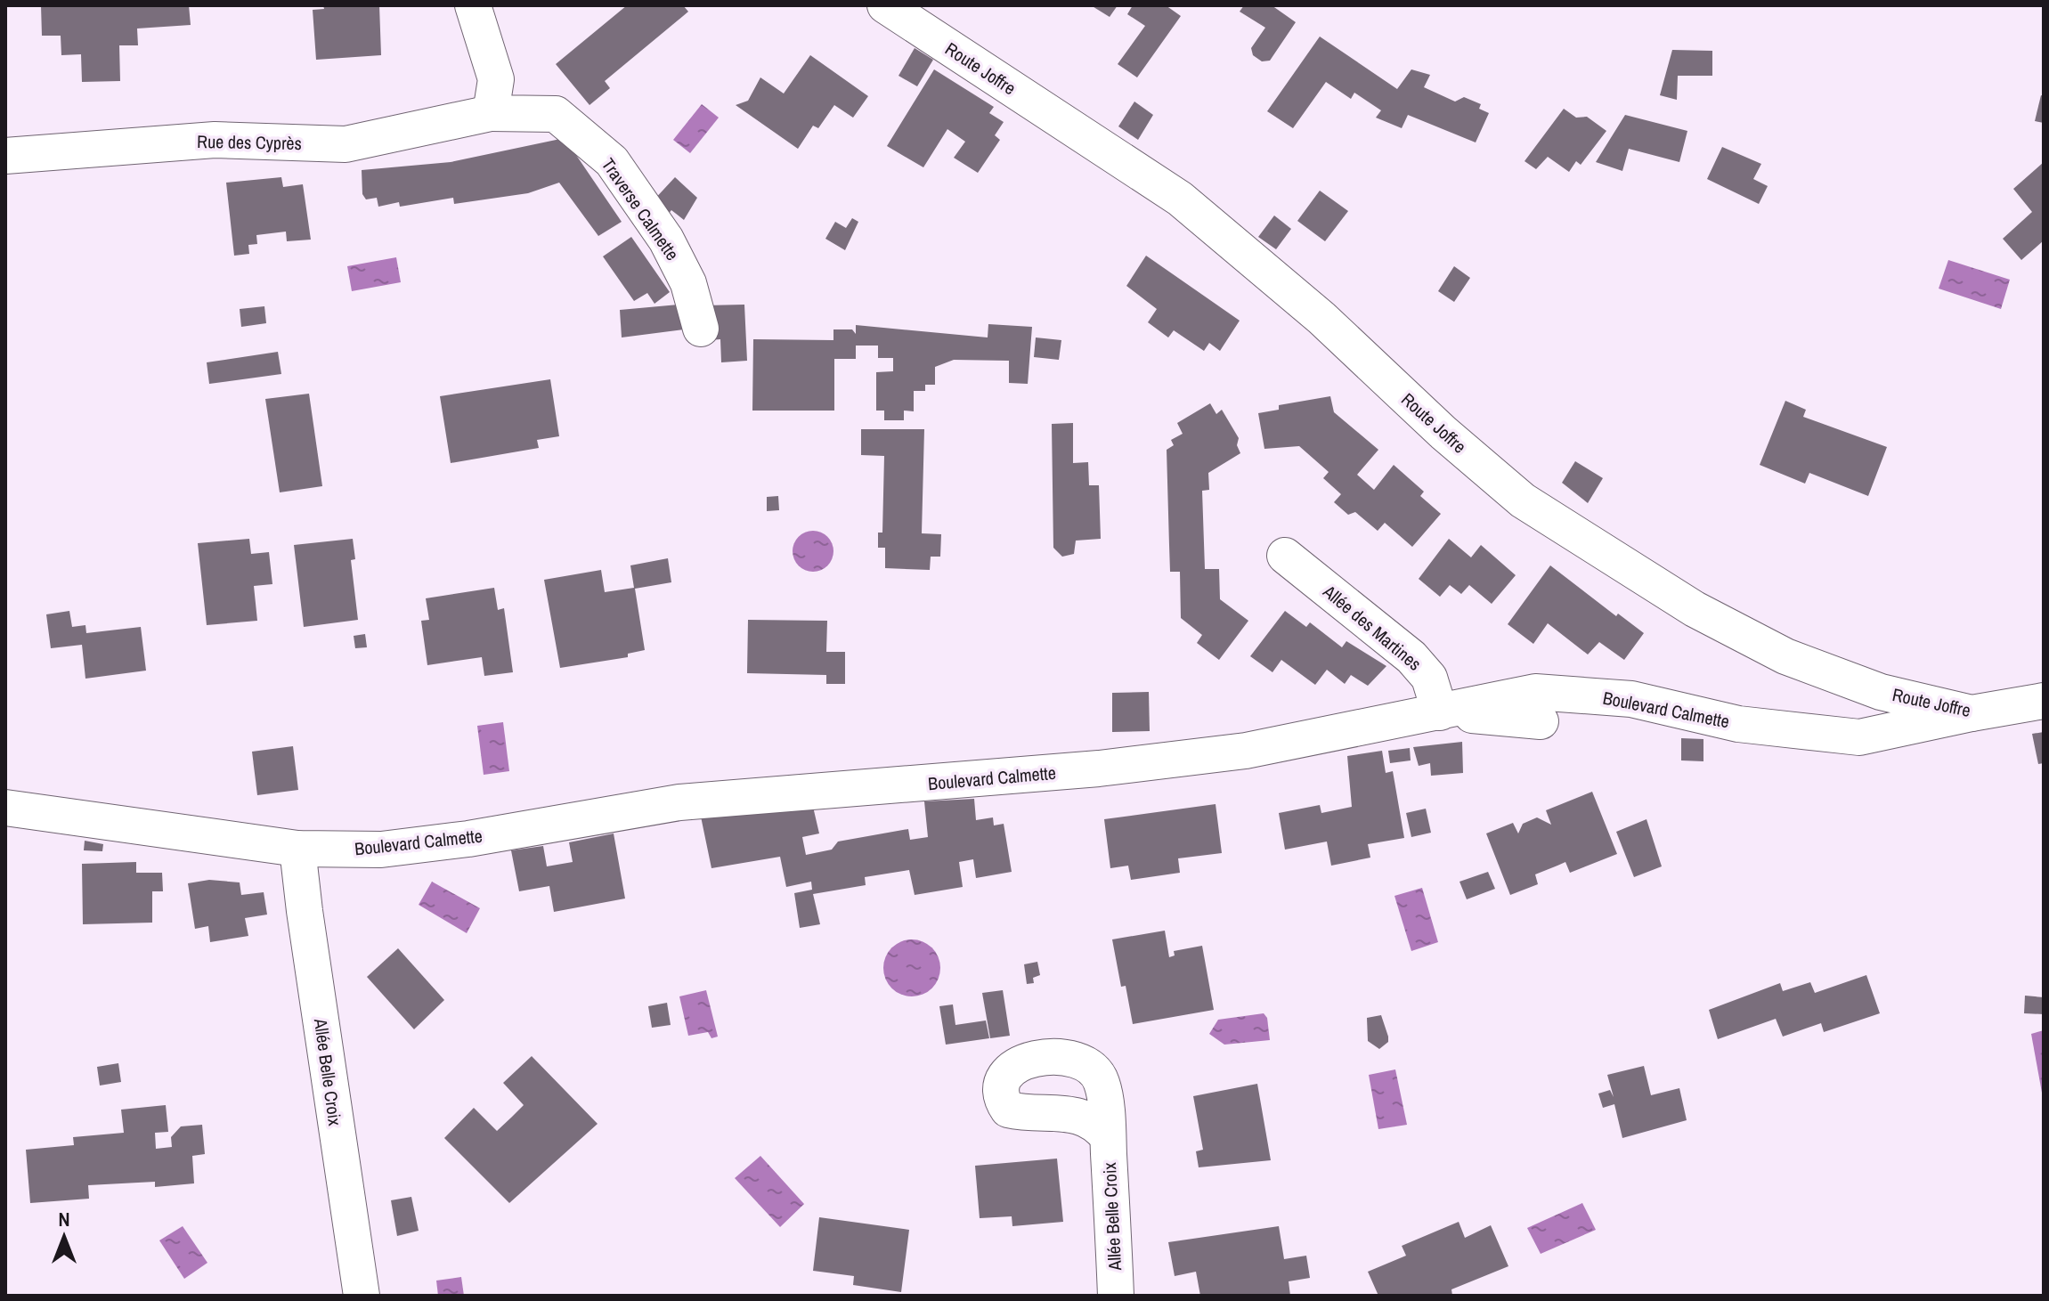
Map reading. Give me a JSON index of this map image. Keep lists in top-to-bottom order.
{
  "streets": {
    "street": [
      "Route Joffre",
      "Rue des Cyprès",
      "Traverse Calmette",
      "Allée des Martines",
      "Boulevard Calmette",
      "Allée Belle Croix"
    ]
  },
  "crossings": [
    ["Route Joffre", "Boulevard Calmette"],
    ["Rue des Cyprès", "Traverse Calmette"],
    ["Allée des Martines", "Boulevard Calmette"],
    ["Boulevard Calmette", "Allée Belle Croix"]
  ],
  "north": "top"
}
